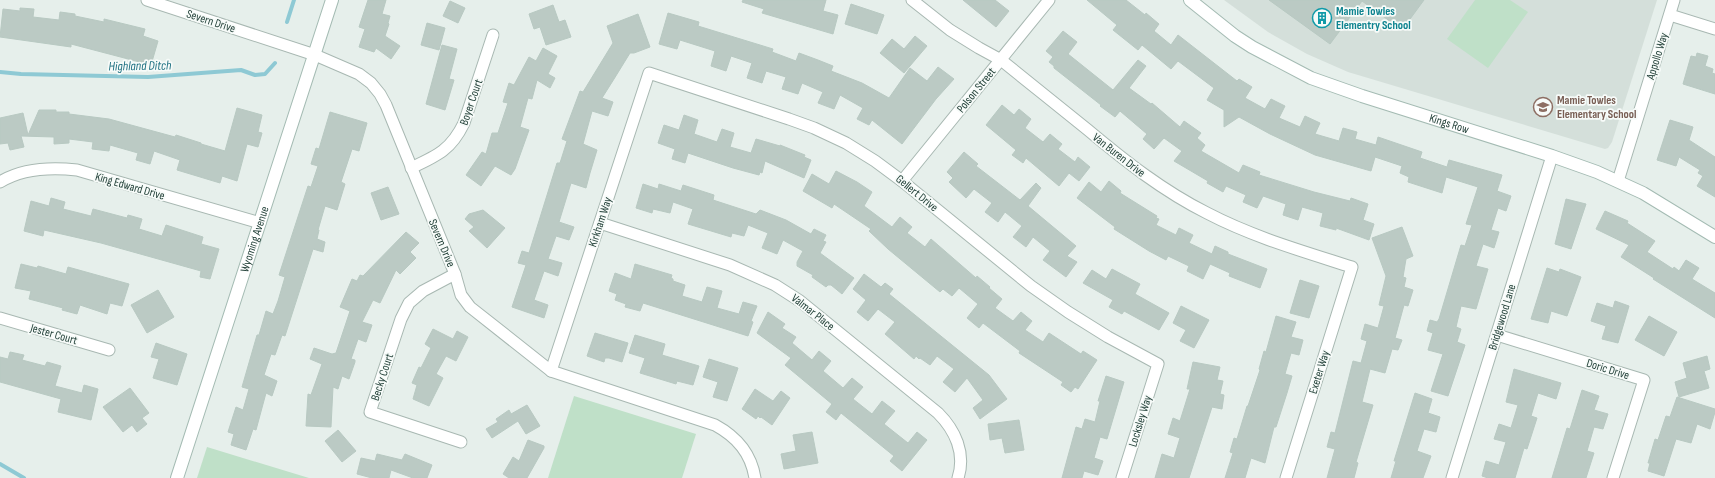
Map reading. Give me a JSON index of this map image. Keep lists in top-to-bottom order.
{
  "streets": {
    "main road": ["Kings Row", "Wyoming Avenue"],
    "street": [
      "Severn Drive",
      "Appollo Way",
      "Polson Street",
      "Boyer Court",
      "Van Buren Drive",
      "King Edward Drive",
      "Gellert Drive",
      "Kirkham Way",
      "Valmar Place",
      "Bridgewood Lane",
      "Jester Court",
      "Doric Drive",
      "Exeter Way",
      "Becky Court",
      "Locksley Way"
    ]
  },
  "crossings": [
    ["Severn Drive", "Boyer Court"],
    ["Severn Drive", "Kirkham Way"],
    ["Severn Drive", "Wyoming Avenue"],
    ["Severn Drive", "Becky Court"],
    ["Appollo Way", "Kings Row"],
    ["Polson Street", "Van Buren Drive"],
    ["Polson Street", "Gellert Drive"],
    ["Kings Row", "Bridgewood Lane"],
    ["Van Buren Drive", "Exeter Way"],
    ["King Edward Drive", "Wyoming Avenue"],
    ["Gellert Drive", "Kirkham Way"],
    ["Gellert Drive", "Locksley Way"],
    ["Kirkham Way", "Valmar Place"],
    ["Bridgewood Lane", "Doric Drive"]
  ],
  "water": ["Highland Ditch"],
  "places": {
    "building": ["Mamie Towles Elementry School"],
    "school or university": ["Mamie Towles Elementary School"]
  }
}
